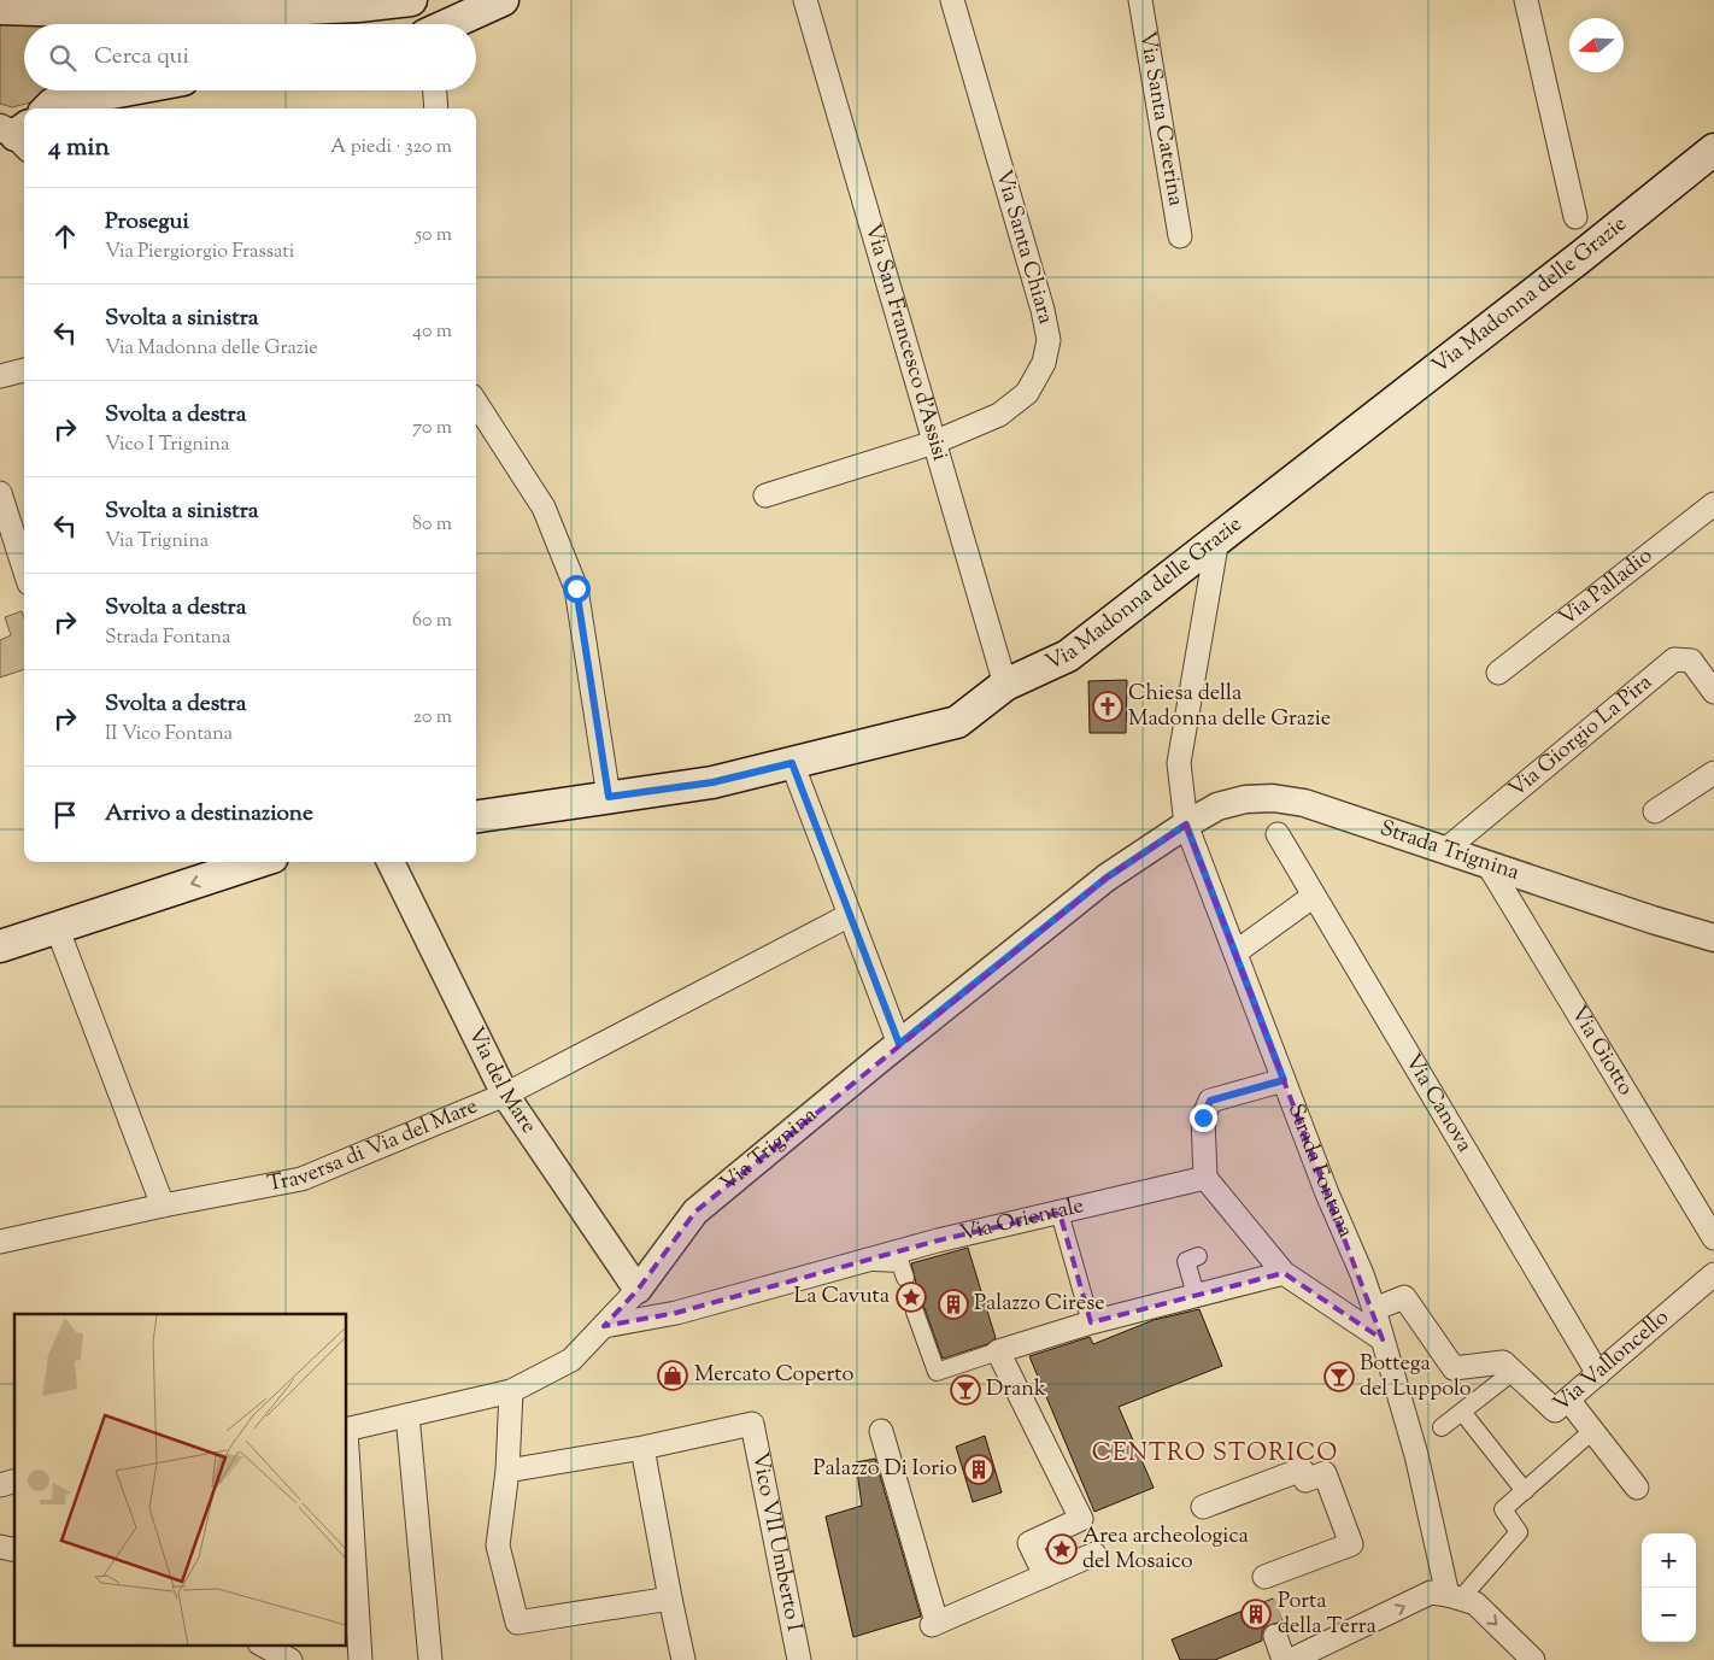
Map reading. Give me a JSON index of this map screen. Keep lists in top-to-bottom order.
{
  "streets": {
    "main road": ["Via Madonna delle Grazie"],
    "street": [
      "Via Santa Caterina",
      "Via Santa Chiara",
      "Via San Francesco d'Assisi",
      "Via Palladio",
      "Via Giorgio La Pira",
      "Strada Trignina",
      "Via Giotto",
      "Via del Mare",
      "Via Canova",
      "Traversa di Via del Mare",
      "Via Trignina",
      "Strada Fontana",
      "Via Orientale",
      "Via Valloncello",
      "Vico VII Umberto I"
    ]
  },
  "crossings": [
    ["Via Santa Chiara", "Via San Francesco d'Assisi"],
    ["Via Madonna delle Grazie", "Via San Francesco d'Assisi"],
    ["Via Madonna delle Grazie", "Strada Fontana"],
    ["Via Giorgio La Pira", "Strada Trignina"],
    ["Strada Trignina", "Via Giotto"],
    ["Strada Trignina", "Via Trignina"],
    ["Strada Trignina", "Strada Fontana"],
    ["Via del Mare", "Traversa di Via del Mare"],
    ["Via del Mare", "Via Trignina"],
    ["Via Canova", "Via Valloncello"],
    ["Via Trignina", "Strada Fontana"],
    ["Via Trignina", "Via Orientale"],
    ["Strada Fontana", "Via Valloncello"]
  ],
  "districts": ["CENTRO STORICO"],
  "places": {
    "church": ["Chiesa della Madonna delle Grazie"],
    "place": ["La Cavuta", "Area archeologica del Mosaico"],
    "building": ["Palazzo Cirese", "Palazzo Di Iorio", "Porta della Terra"],
    "shop": ["Mercato Coperto"],
    "bar": ["Bottega del Luppolo", "Drank"]
  },
  "north": "left",
  "page": {
    "search": "Cerca qui",
    "heading": ["4 min", "A piedi · 320 m"],
    "list": [
      ["Prosegui", "Via Piergiorgio Frassati", "50 m"],
      ["Svolta a sinistra", "Via Madonna delle Grazie", "40 m"],
      ["Svolta a destra", "Vico I Trignina", "70 m"],
      ["Svolta a sinistra", "Via Trignina", "80 m"],
      ["Svolta a destra", "Strada Fontana", "60 m"],
      ["Svolta a destra", "II Vico Fontana", "20 m"],
      "Arrivo a destinazione"
    ],
    "map_buttons": ["+", "−"]
  }
}
